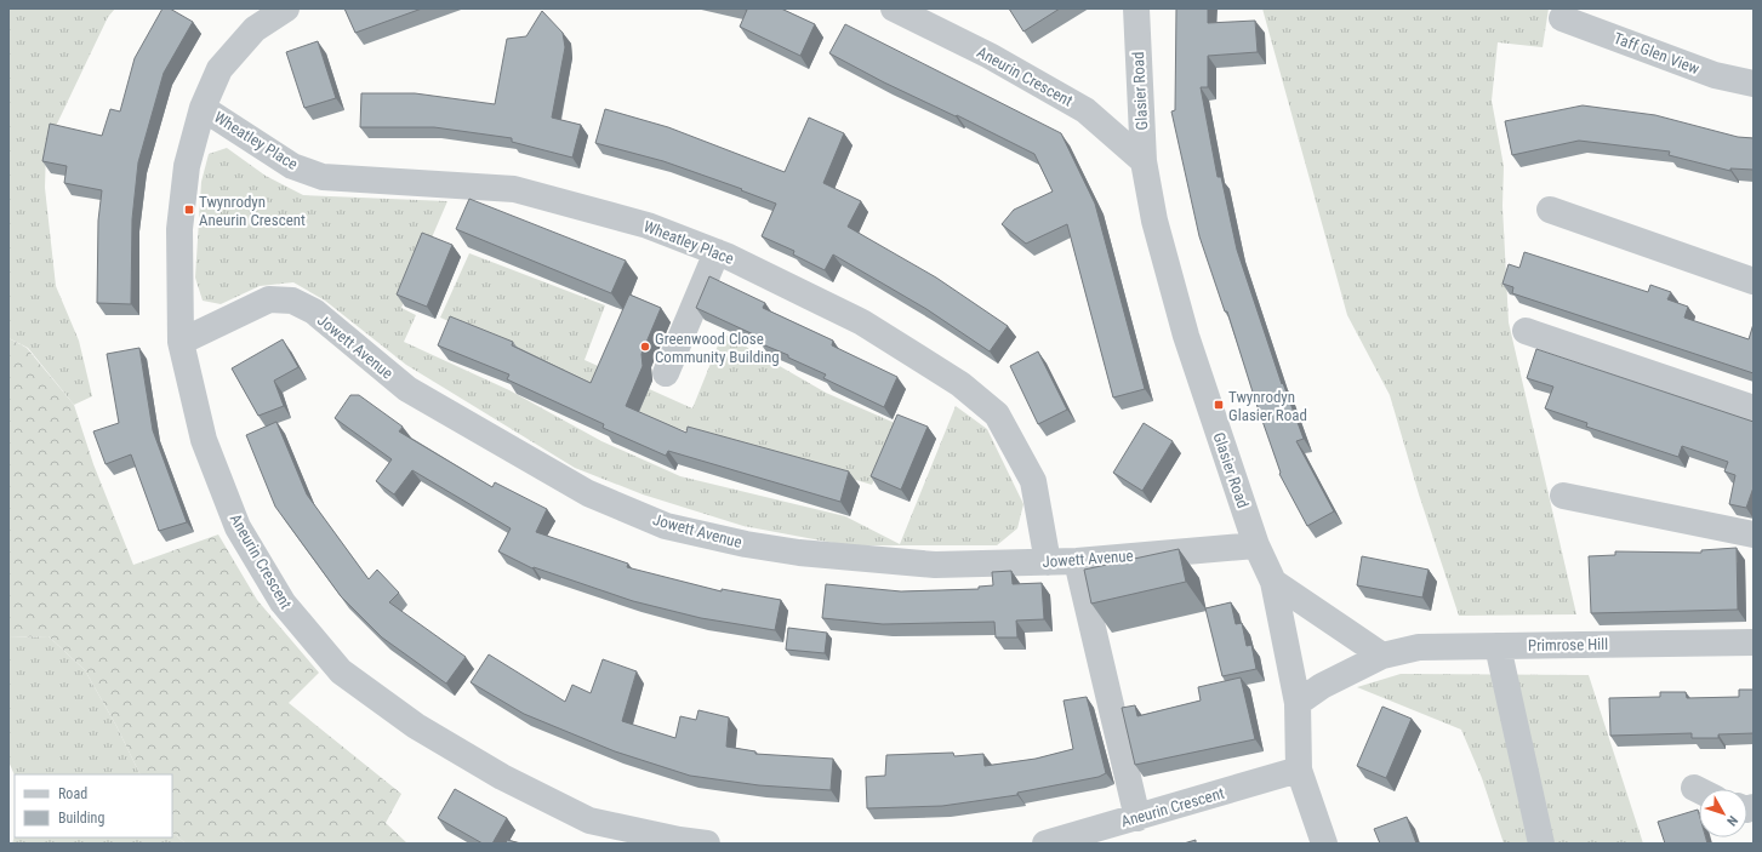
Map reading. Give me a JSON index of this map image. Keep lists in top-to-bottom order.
{
  "streets": {
    "street": [
      "Taff Glen View",
      "Aneurin Crescent",
      "Glasier Road",
      "Wheatley Place",
      "Jowett Avenue",
      "Primrose Hill"
    ]
  },
  "crossings": [
    ["Aneurin Crescent", "Glasier Road"],
    ["Aneurin Crescent", "Wheatley Place"],
    ["Aneurin Crescent", "Jowett Avenue"],
    ["Glasier Road", "Jowett Avenue"],
    ["Glasier Road", "Primrose Hill"],
    ["Wheatley Place", "Jowett Avenue"]
  ],
  "places": {
    "transit": ["Twynrodyn Aneurin Crescent", "Twynrodyn Glasier Road"],
    "other": ["Greenwood Close Community Building"]
  },
  "legend": ["Road", "Building"],
  "north": "bottom right"
}
